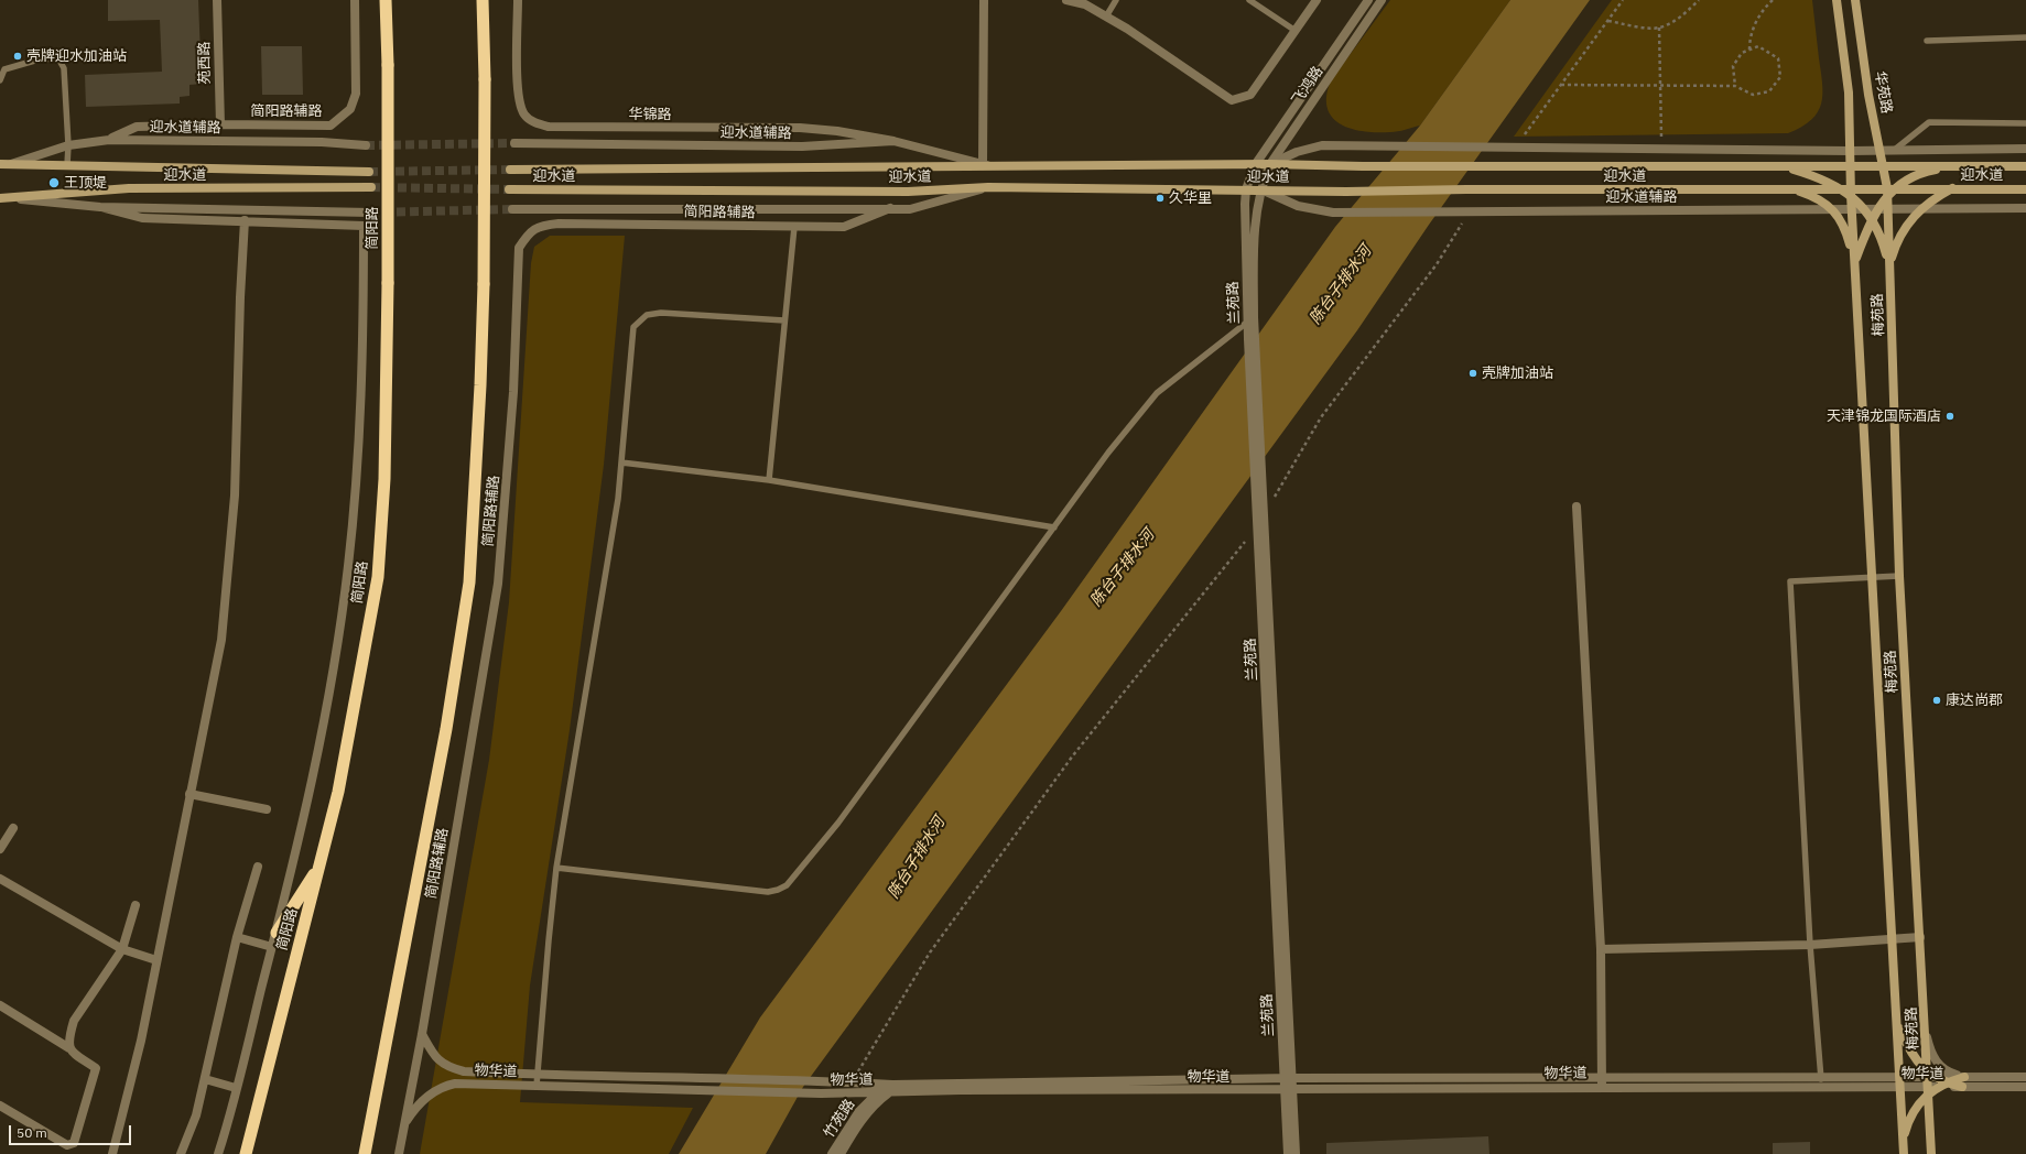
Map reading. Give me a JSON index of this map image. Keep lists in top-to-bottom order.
{
  "streets": {
    "highway": ["简阳路"],
    "main road": ["华苑路", "迎水道", "梅苑路"],
    "street": [
      "苑西路",
      "飞鸿路",
      "简阳路辅路",
      "华锦路",
      "迎水道辅路",
      "兰苑路",
      "物华道",
      "竹苑路"
    ]
  },
  "crossings": [
    ["苑西路", "简阳路辅路"],
    ["飞鸿路", "迎水道辅路"],
    ["飞鸿路", "迎水道"],
    ["飞鸿路", "兰苑路"],
    ["华苑路", "迎水道"],
    ["华苑路", "梅苑路"],
    ["简阳路辅路", "迎水道辅路"],
    ["简阳路辅路", "物华道"],
    ["华锦路", "迎水道辅路"],
    ["迎水道辅路", "迎水道"],
    ["迎水道辅路", "兰苑路"],
    ["迎水道辅路", "梅苑路"],
    ["迎水道", "兰苑路"],
    ["迎水道", "梅苑路"],
    ["兰苑路", "物华道"],
    ["梅苑路", "物华道"],
    ["物华道", "竹苑路"]
  ],
  "water": ["陈台子排水河"],
  "places": [
    "壳牌迎水加油站",
    "王顶堤",
    "久华里",
    "壳牌加油站",
    "天津锦龙国际酒店",
    "康达尚郡"
  ],
  "scale_bar": "50 m"
}
